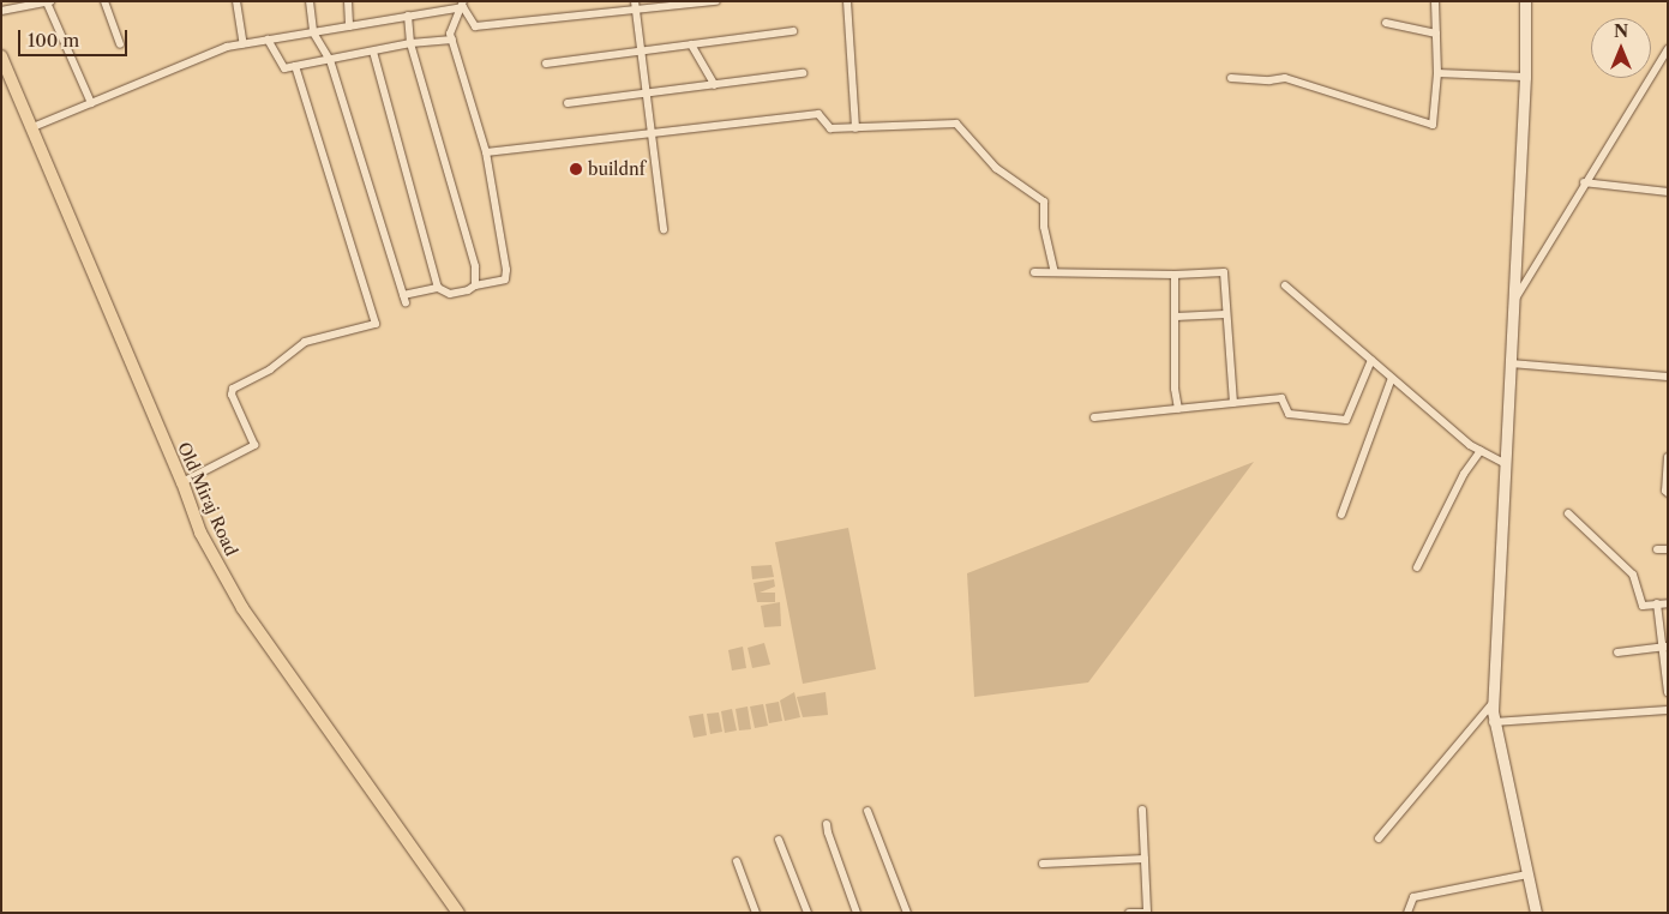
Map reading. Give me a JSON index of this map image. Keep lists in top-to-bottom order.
{
  "streets": {
    "main road": ["Old Miraj Road"]
  },
  "places": ["buildnf"],
  "scale_bar": "100 m",
  "north": "top"
}
